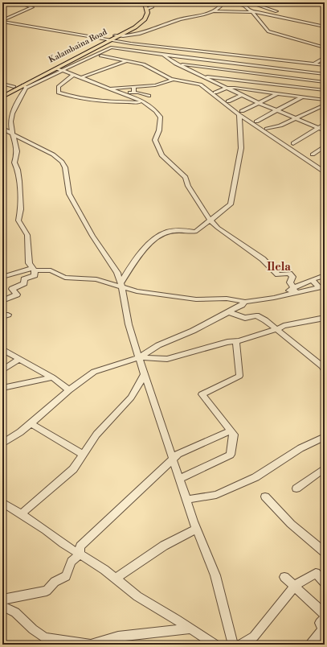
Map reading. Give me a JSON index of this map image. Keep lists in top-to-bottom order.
{
  "streets": {
    "main road": ["Kalambaina Road"]
  },
  "districts": ["Ilela"]
}
